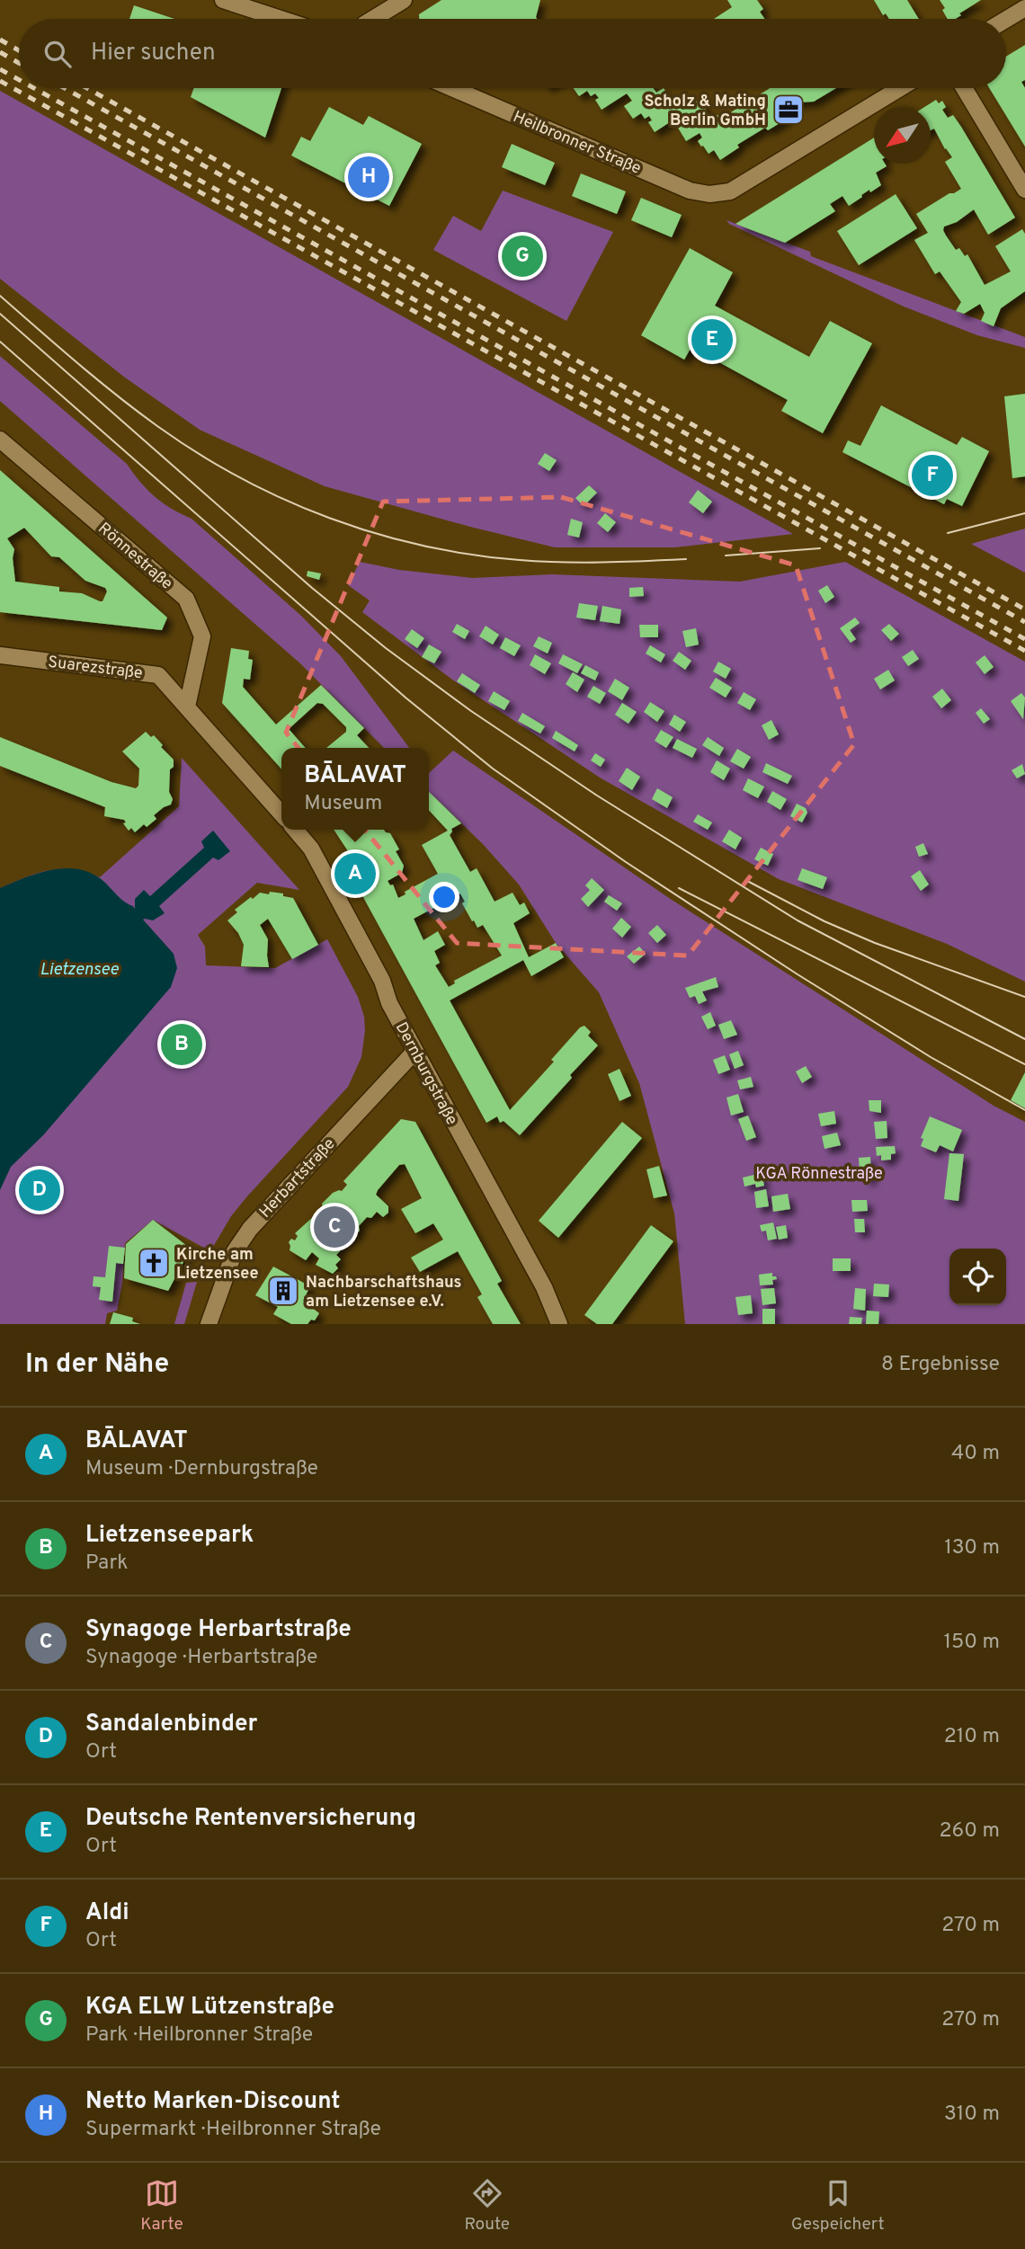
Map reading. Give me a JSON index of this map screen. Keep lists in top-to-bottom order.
{
  "streets": {
    "street": [
      "Heilbronner Straße",
      "Rönnestraße",
      "Suarezstraße",
      "Dernburgstraße",
      "Herbartstraße"
    ]
  },
  "crossings": [
    ["Rönnestraße", "Suarezstraße"],
    ["Dernburgstraße", "Herbartstraße"]
  ],
  "water": ["Lietzensee"],
  "parks": ["KGA Rönnestraße"],
  "places": {
    "office": ["Scholz & Mating Berlin GmbH"],
    "church": ["Kirche am Lietzensee"],
    "building": ["Nachbarschaftshaus am Lietzensee e.V."]
  },
  "north": "bottom left",
  "page": {
    "search": "Hier suchen",
    "pins": [
      "H",
      "G",
      "E",
      "F",
      "A",
      "B",
      "D",
      "C"
    ],
    "popup": ["BĀLAVAT", "Museum"],
    "heading": ["In der Nähe", "8 Ergebnisse"],
    "list": [
      {
        "mark": "A",
        "name": "BĀLAVAT",
        "note": "Museum · Dernburgstraße",
        "value": "40 m"
      },
      {
        "mark": "B",
        "name": "Lietzenseepark",
        "note": "Park",
        "value": "130 m"
      },
      {
        "mark": "C",
        "name": "Synagoge Herbartstraße",
        "note": "Synagoge · Herbartstraße",
        "value": "150 m"
      },
      {
        "mark": "D",
        "name": "Sandalenbinder",
        "note": "Ort",
        "value": "210 m"
      },
      {
        "mark": "E",
        "name": "Deutsche Rentenversicherung",
        "note": "Ort",
        "value": "260 m"
      },
      {
        "mark": "F",
        "name": "Aldi",
        "note": "Ort",
        "value": "270 m"
      },
      {
        "mark": "G",
        "name": "KGA ELW Lützenstraße",
        "note": "Park · Heilbronner Straße",
        "value": "270 m"
      },
      {
        "mark": "H",
        "name": "Netto Marken-Discount",
        "note": "Supermarkt · Heilbronner Straße",
        "value": "310 m"
      }
    ],
    "nav": ["Karte", "Route", "Gespeichert"]
  }
}
